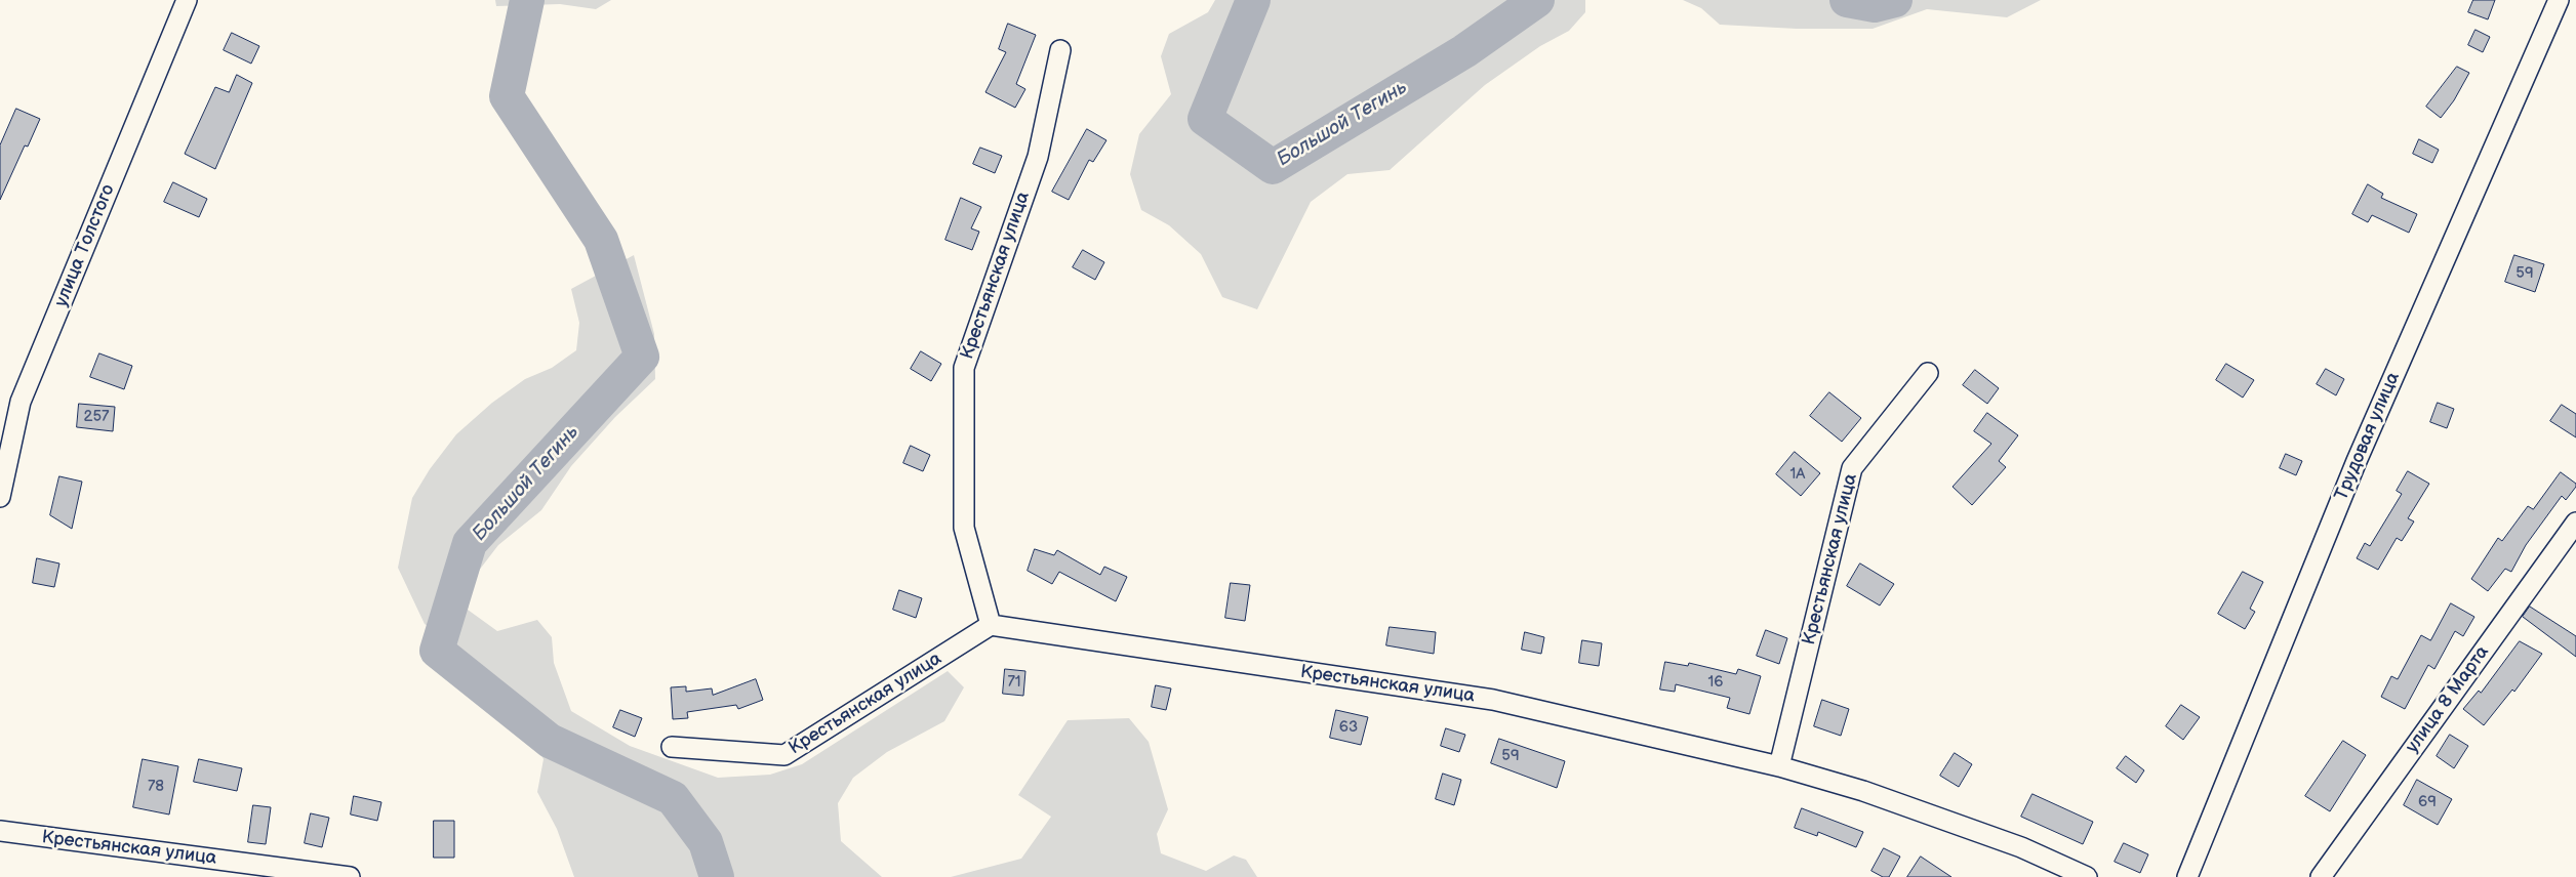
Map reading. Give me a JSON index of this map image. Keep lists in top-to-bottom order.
{
  "streets": {
    "street": [
      "улица Толстого",
      "Крестьянская улица",
      "Трудовая улица",
      "улица 8 Марта"
    ]
  },
  "water": ["Большой Тегинь"],
  "house_numbers": [
    "59",
    "257",
    "1А",
    "71",
    "16",
    "63",
    "59",
    "78",
    "69"
  ]
}
